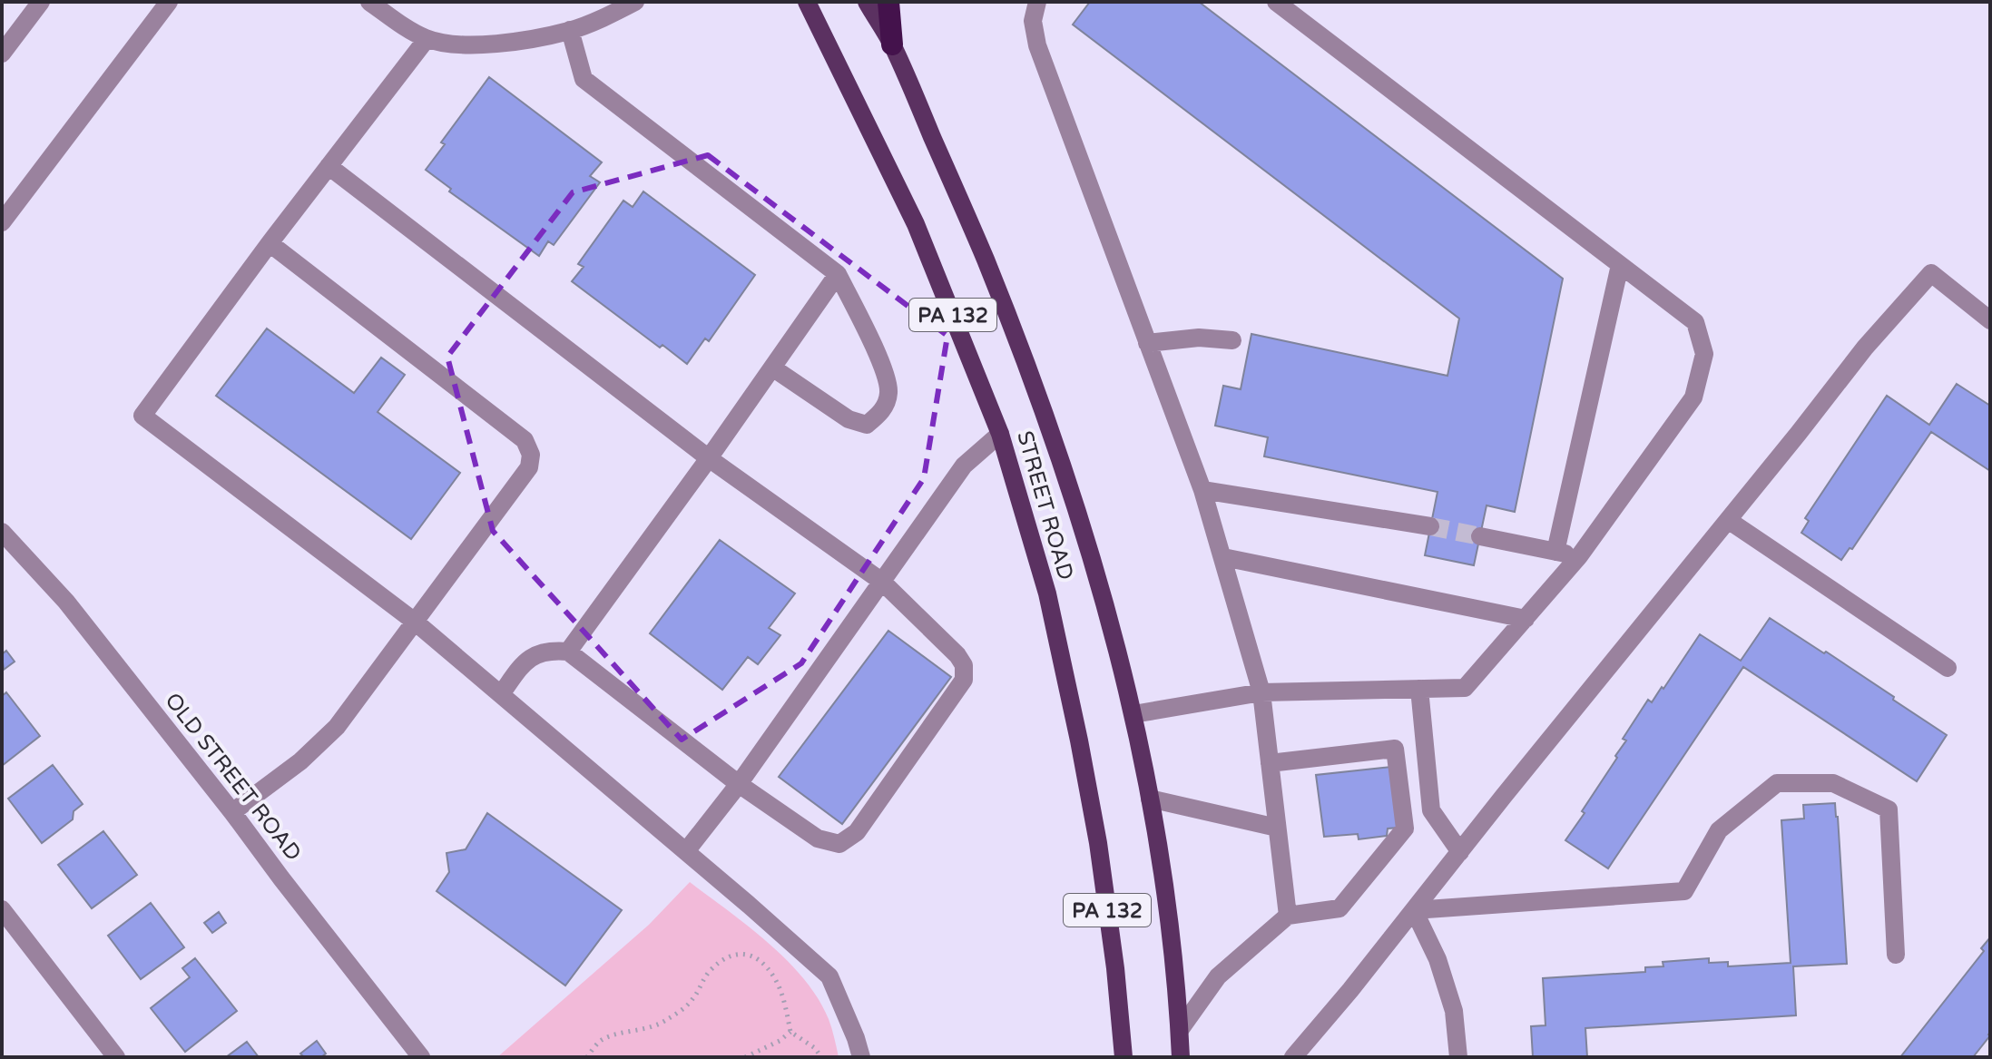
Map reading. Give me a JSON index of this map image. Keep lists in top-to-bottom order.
{
  "streets": {
    "main road": ["PA 132", "STREET ROAD"],
    "street": ["OLD STREET ROAD"]
  }
}
